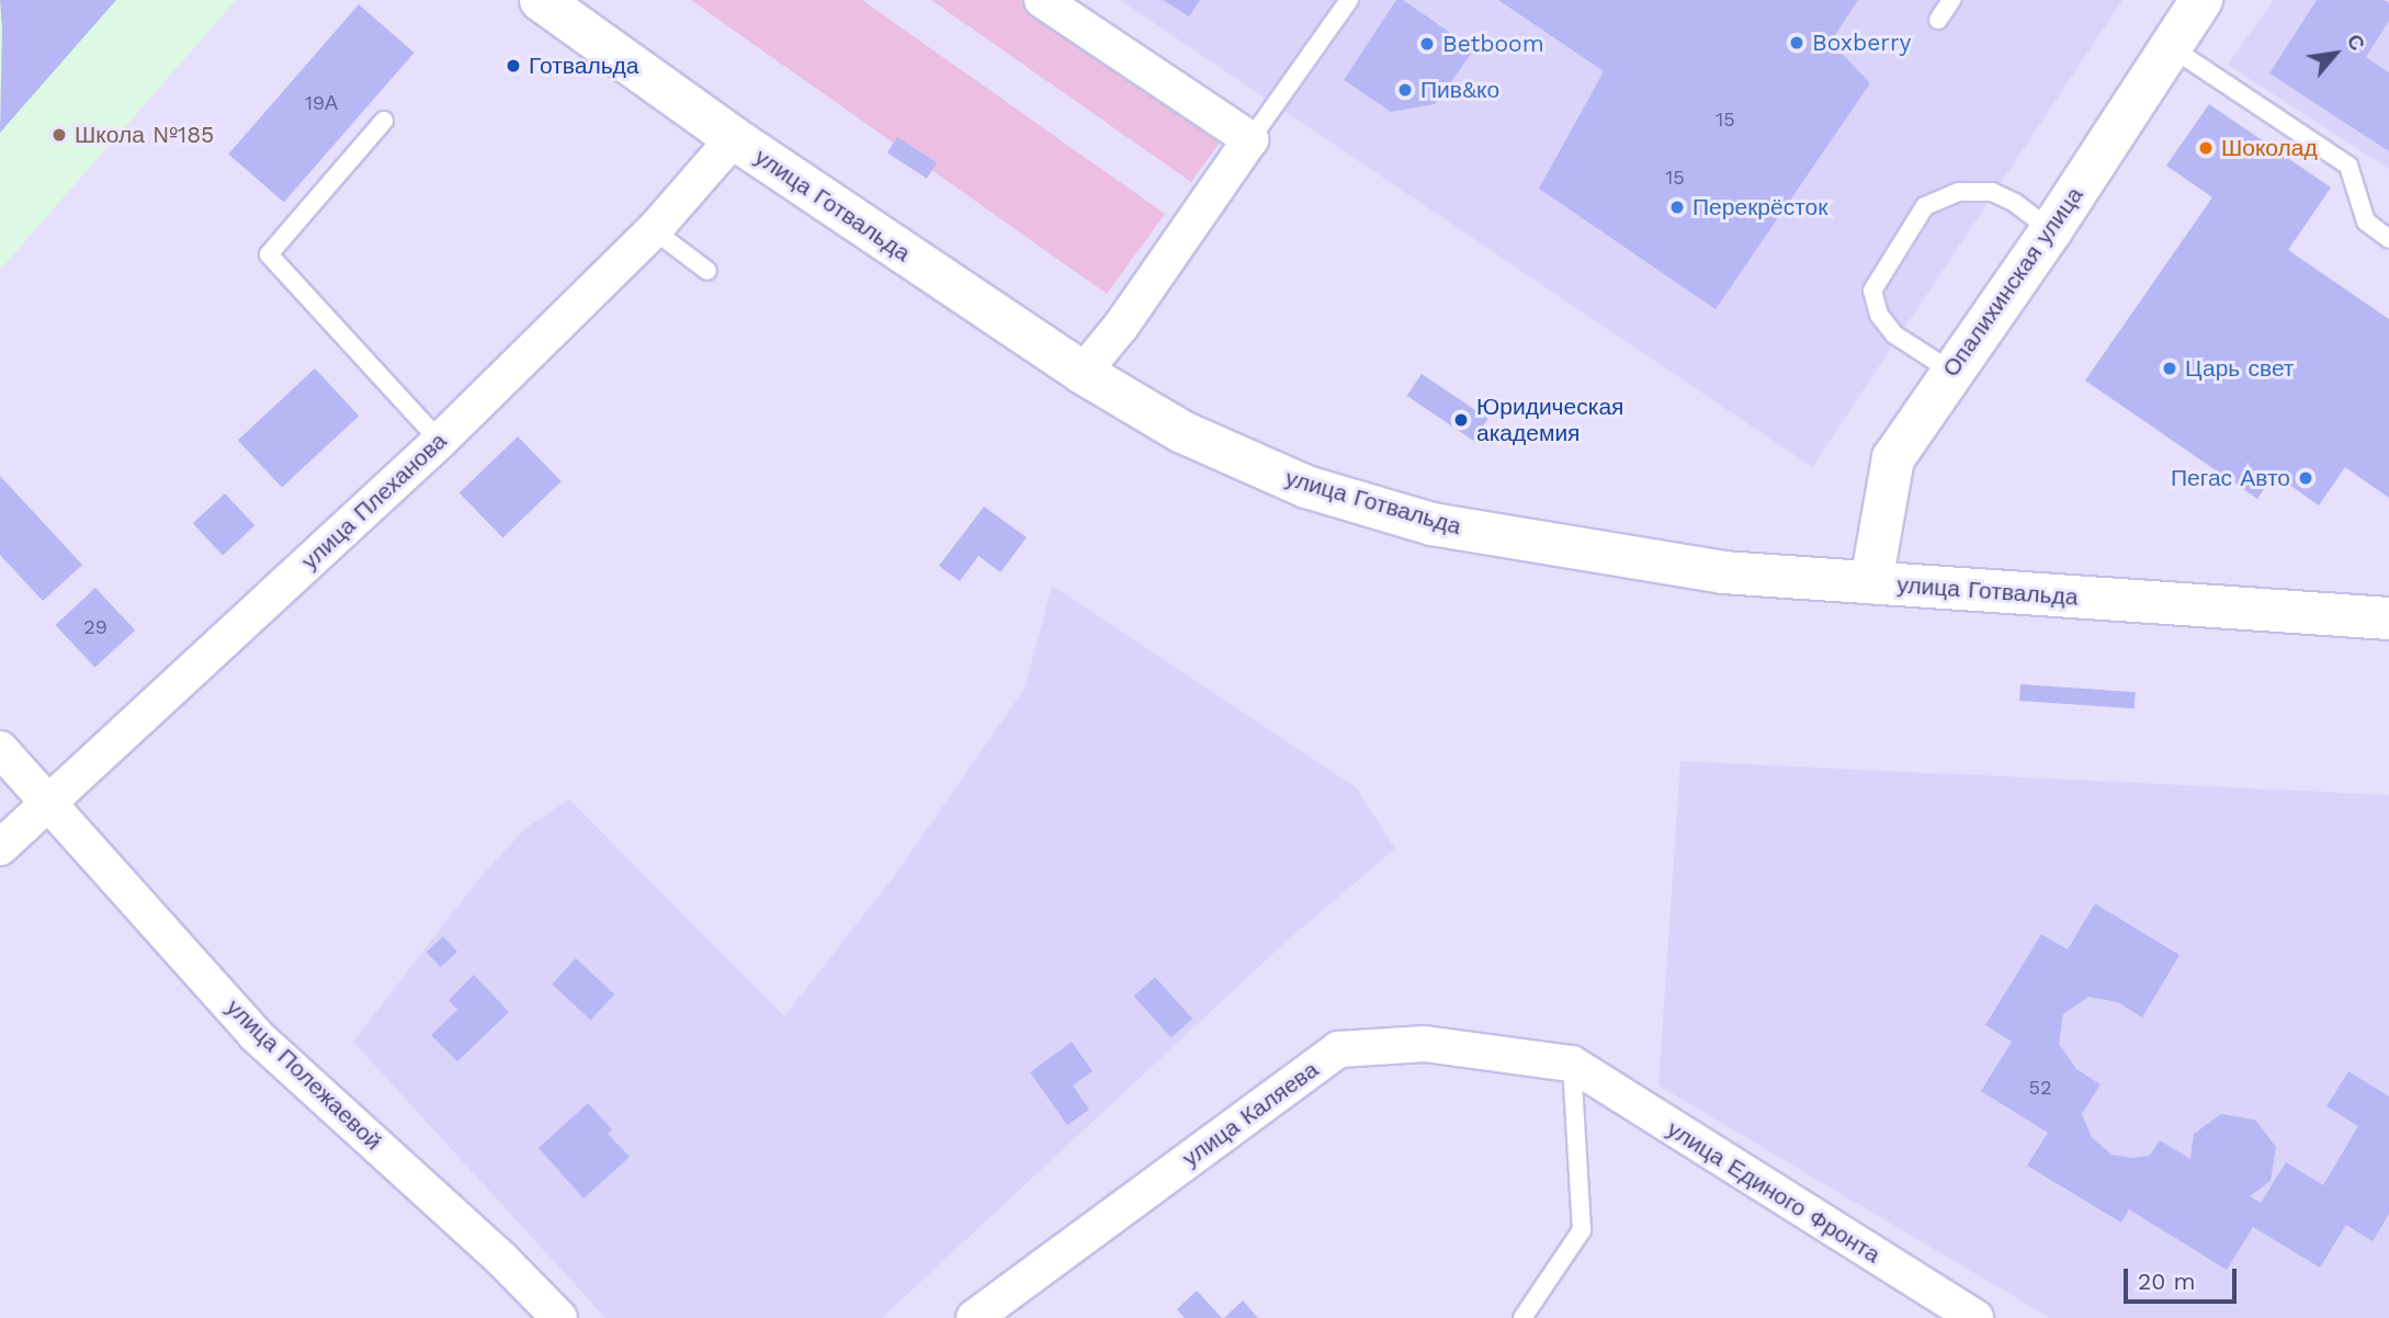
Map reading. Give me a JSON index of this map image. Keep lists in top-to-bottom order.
{
  "streets": {
    "main road": ["улица Готвальда", "Опалихинская улица"],
    "street": [
      "улица Плеханова",
      "улица Полежаевой",
      "улица Каляева",
      "улица Единого Фронта"
    ]
  },
  "crossings": [
    ["улица Готвальда", "Опалихинская улица"],
    ["улица Готвальда", "улица Плеханова"],
    ["улица Плеханова", "улица Полежаевой"],
    ["улица Каляева", "улица Единого Фронта"]
  ],
  "places": [
    "Boxberry",
    "Betboom",
    "Готвальда",
    "Пив&ко",
    "Школа №185",
    "Шоколад",
    "Перекрёсток",
    "Царь свет",
    "Юридическая академия",
    "Пегас Авто"
  ],
  "house_numbers": [
    "19А",
    "15",
    "15",
    "29",
    "52"
  ],
  "scale_bar": "20 m",
  "north": "top right"
}
